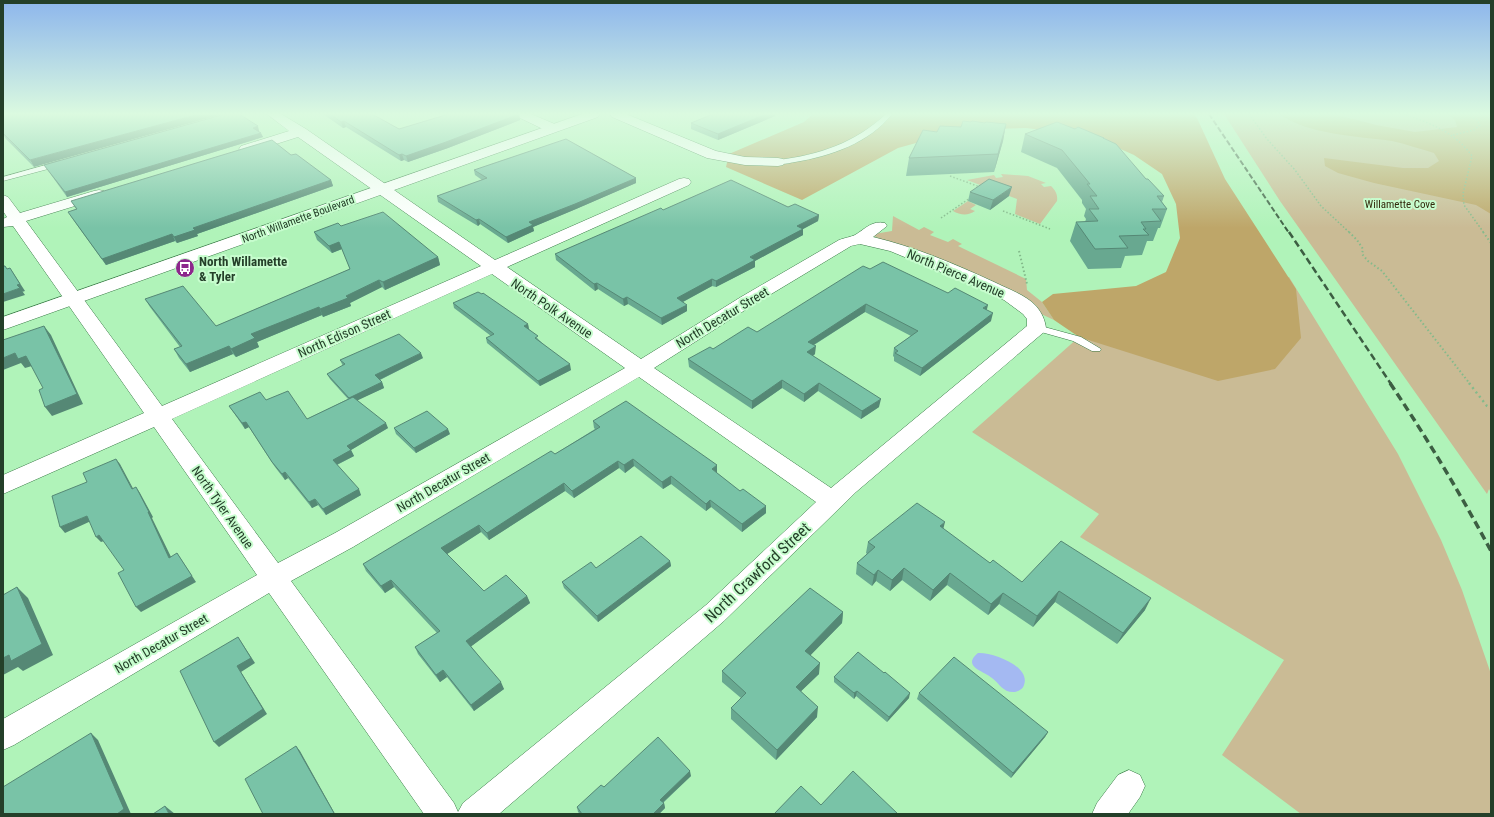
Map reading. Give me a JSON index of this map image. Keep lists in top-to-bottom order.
{
  "streets": {
    "main road": ["North Willamette Boulevard"],
    "street": [
      "North Pierce Avenue",
      "North Polk Avenue",
      "North Decatur Street",
      "North Edison Street",
      "North Tyler Avenue",
      "North Crawford Street"
    ]
  },
  "crossings": [
    ["North Willamette Boulevard", "North Polk Avenue"],
    ["North Willamette Boulevard", "North Tyler Avenue"],
    ["North Pierce Avenue", "North Decatur Street"],
    ["North Pierce Avenue", "North Crawford Street"],
    ["North Polk Avenue", "North Decatur Street"],
    ["North Polk Avenue", "North Edison Street"],
    ["North Polk Avenue", "North Crawford Street"],
    ["North Decatur Street", "North Tyler Avenue"],
    ["North Edison Street", "North Tyler Avenue"]
  ],
  "parks": ["Willamette Cove"],
  "places": {
    "bus stop": ["North Willamette & Tyler"]
  }
}
